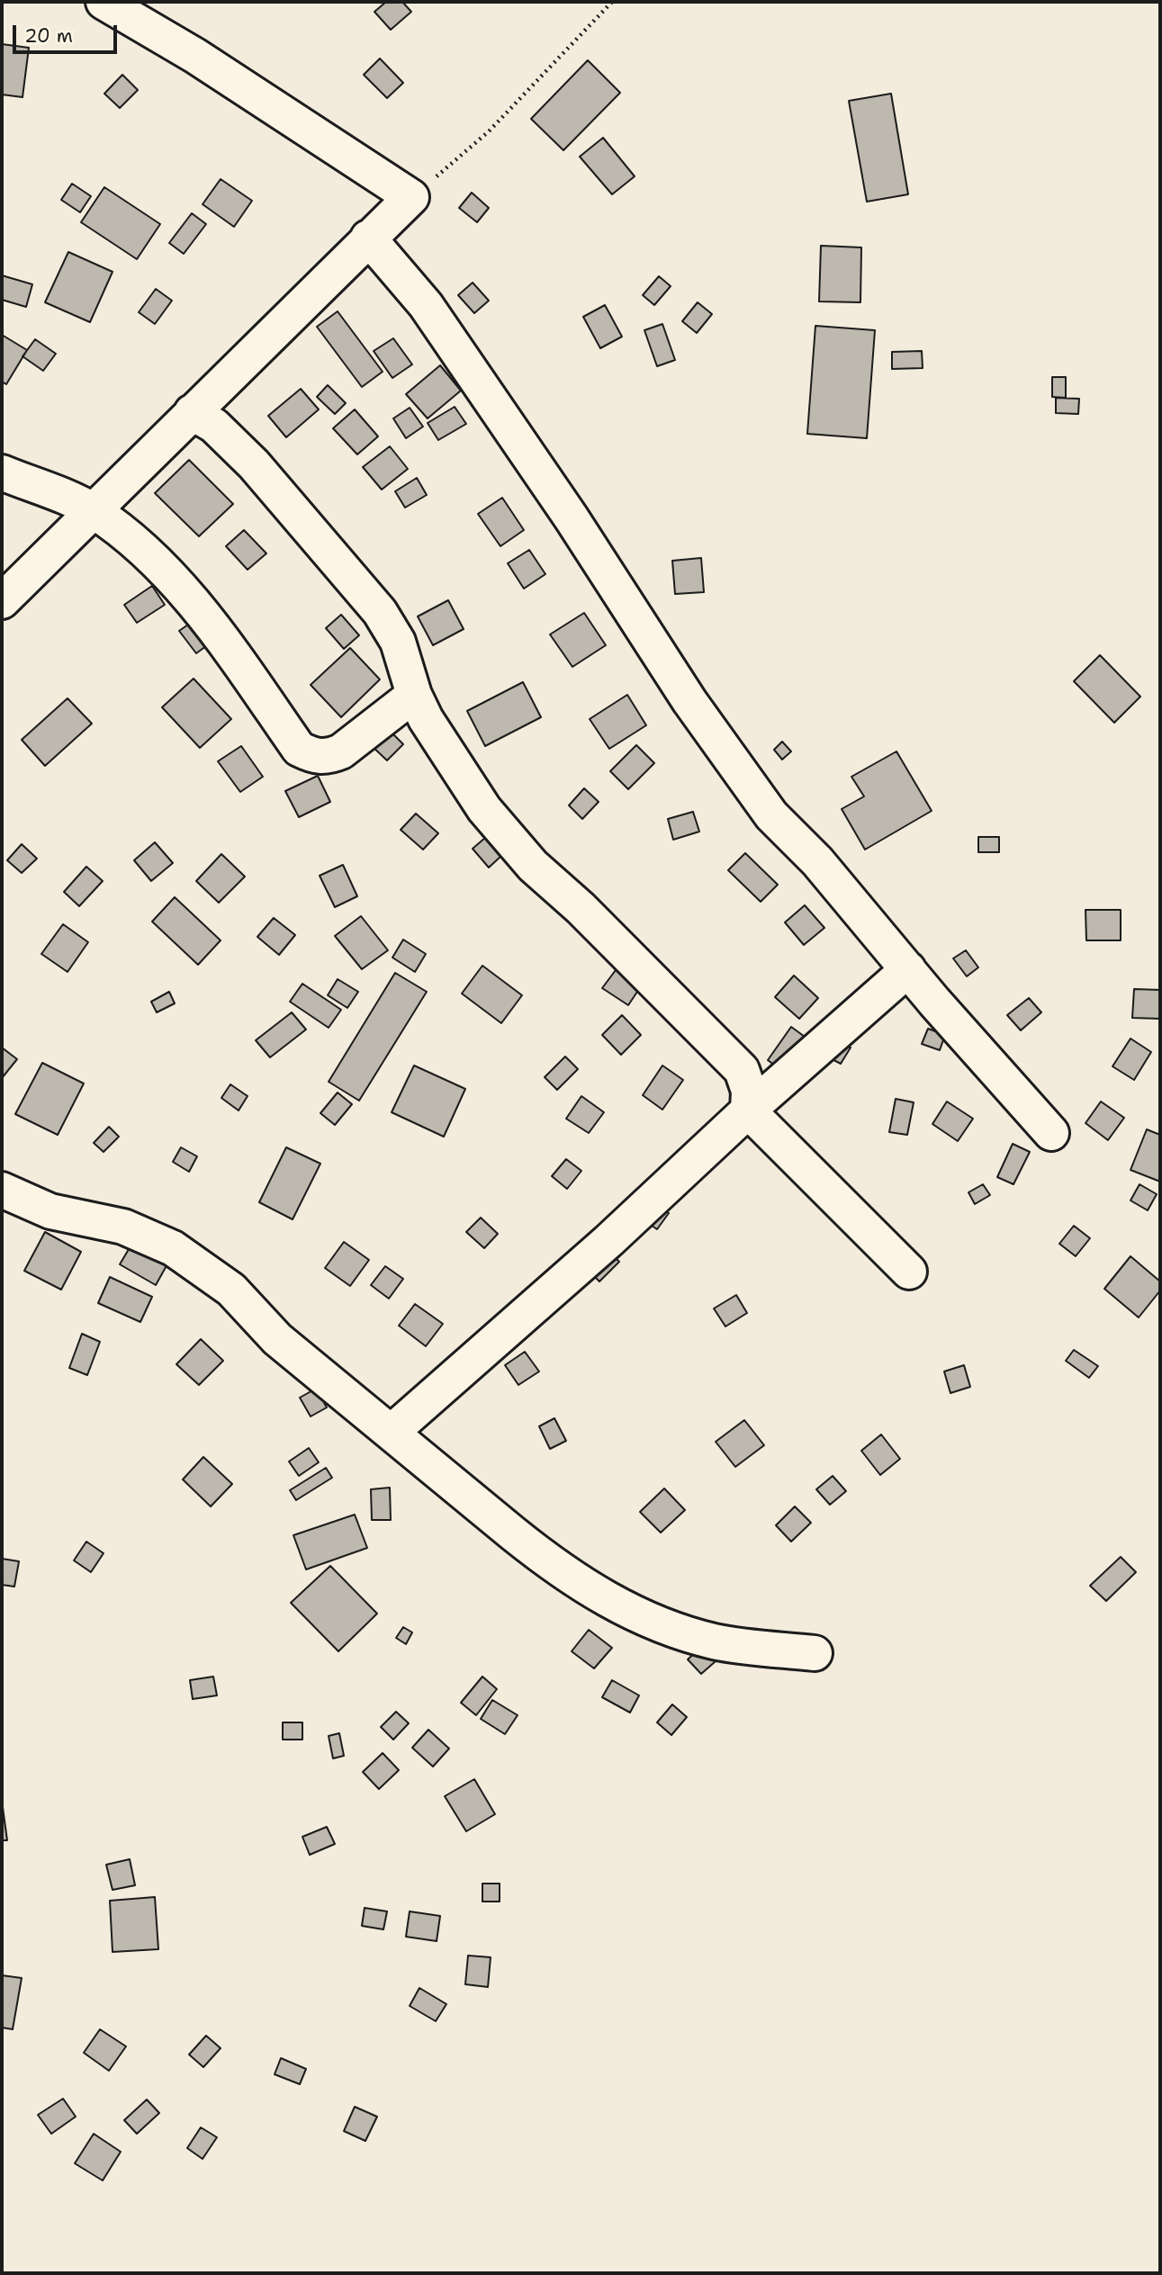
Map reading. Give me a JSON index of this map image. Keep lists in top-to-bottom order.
{
  "scale_bar": "20 m"
}
